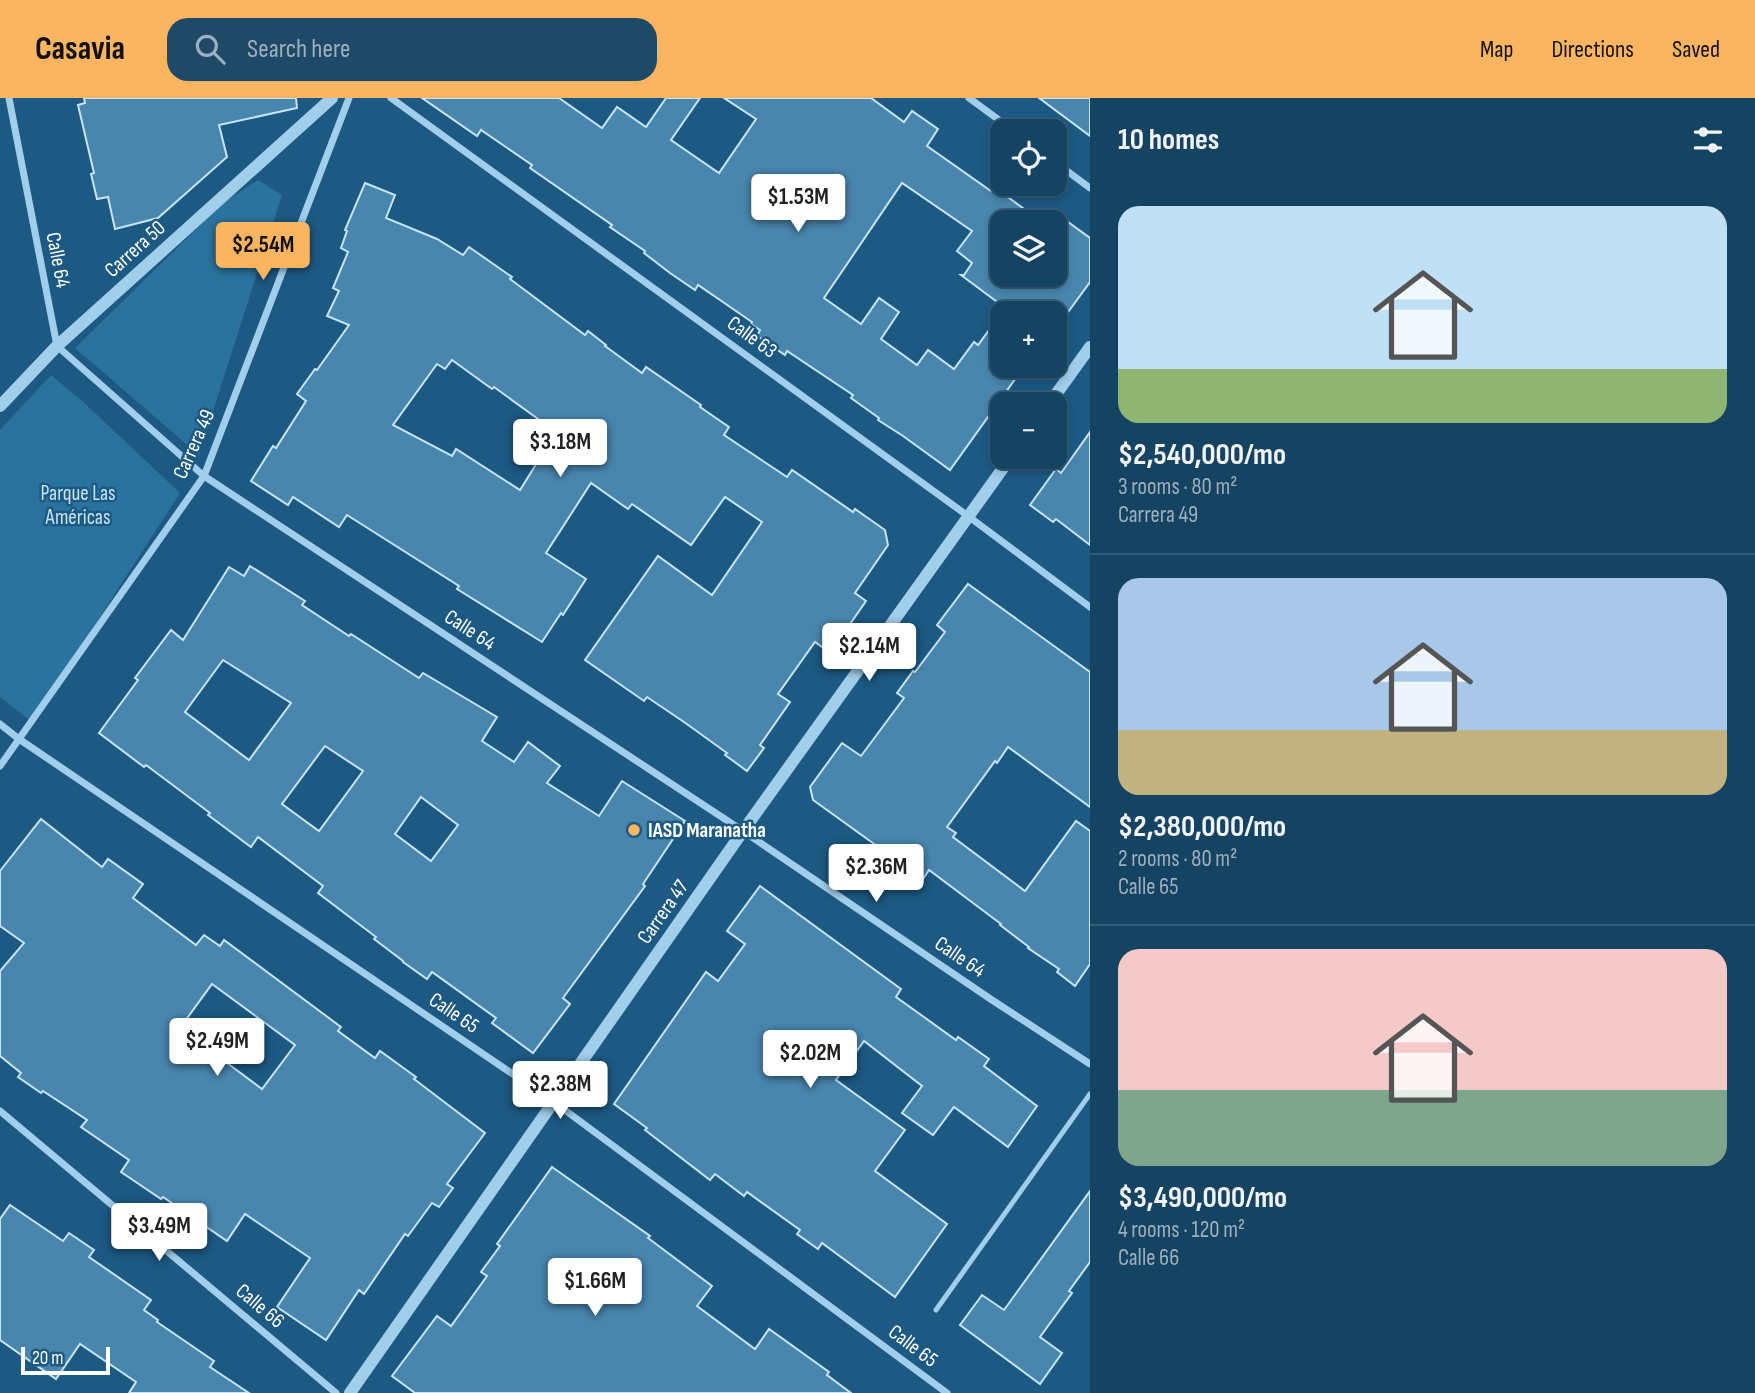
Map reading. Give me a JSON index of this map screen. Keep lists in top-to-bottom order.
{
  "streets": {
    "street": [
      "Carrera 50",
      "Calle 64",
      "Calle 63",
      "Carrera 49",
      "Carrera 47",
      "Calle 65",
      "Calle 66"
    ]
  },
  "crossings": [
    ["Carrera 50", "Calle 64"],
    ["Calle 64", "Carrera 49"],
    ["Calle 64", "Carrera 47"],
    ["Calle 63", "Carrera 47"],
    ["Carrera 49", "Calle 65"],
    ["Carrera 47", "Calle 65"]
  ],
  "parks": ["Parque Las Américas"],
  "places": ["IASD Maranatha"],
  "scale_bar": "20 m",
  "page": {
    "header": "Casavia",
    "search": "Search here",
    "nav": ["Map", "Directions", "Saved"],
    "heading": "10 homes",
    "map_buttons": ["+", "−"],
    "price": [
      "$1.53M",
      "$2.54M",
      "$3.18M",
      "$2.14M",
      "$2.36M",
      "$2.49M",
      "$2.02M",
      "$2.38M",
      "$3.49M",
      "$1.66M"
    ],
    "list": [
      {
        "name": "$2,540,000/mo",
        "note": "3 rooms · 80 m² · Carrera 49"
      },
      {
        "name": "$2,380,000/mo",
        "note": "2 rooms · 80 m² · Calle 65"
      },
      {
        "name": "$3,490,000/mo",
        "note": "4 rooms · 120 m² · Calle 66"
      }
    ],
    "scale": "20 m"
  }
}
